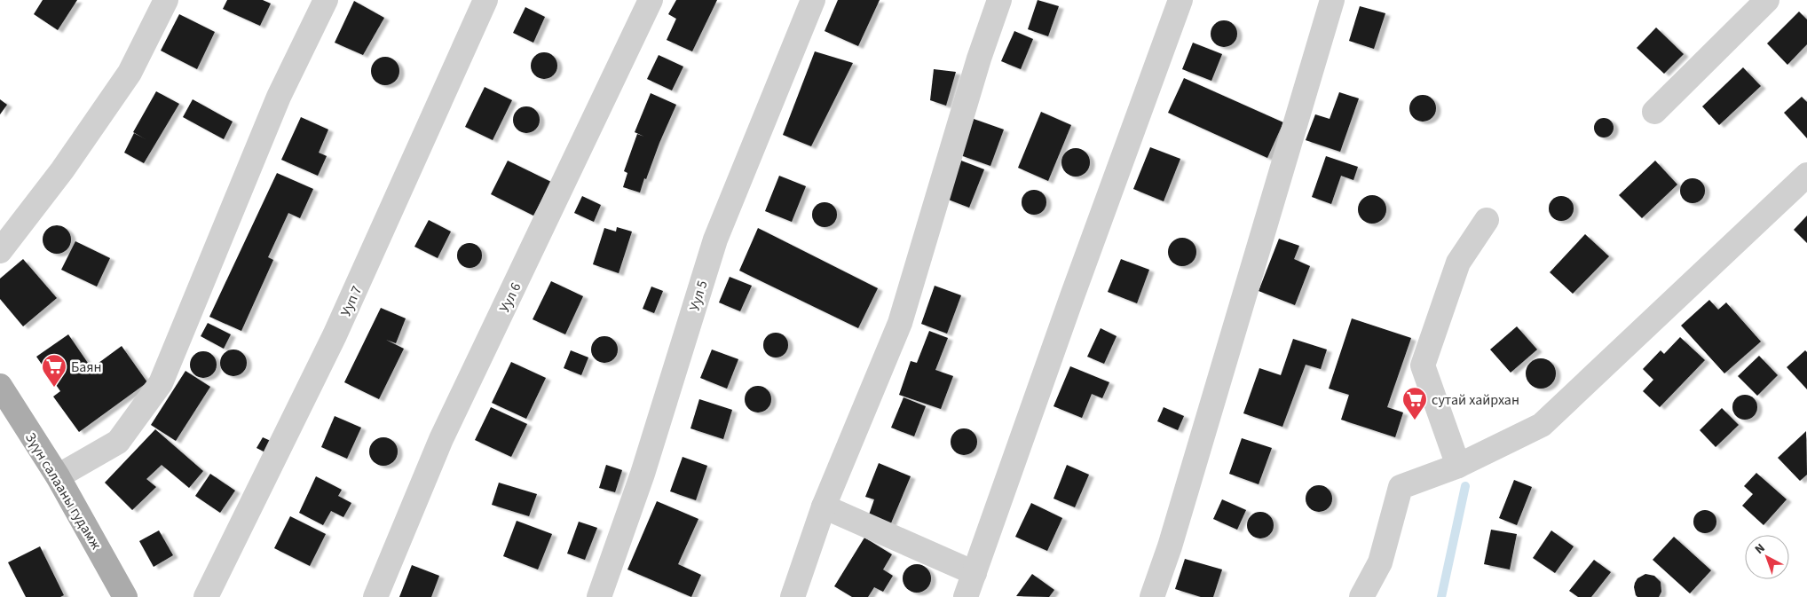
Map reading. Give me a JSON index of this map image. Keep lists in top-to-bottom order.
{
  "streets": {
    "main road": ["Зүүн салааны гудамж"],
    "street": ["Уул 5", "Уул 6", "Ууп 7"]
  },
  "places": {
    "supermarket": ["Баян", "сутай хайрхан"]
  },
  "north": "top left"
}
